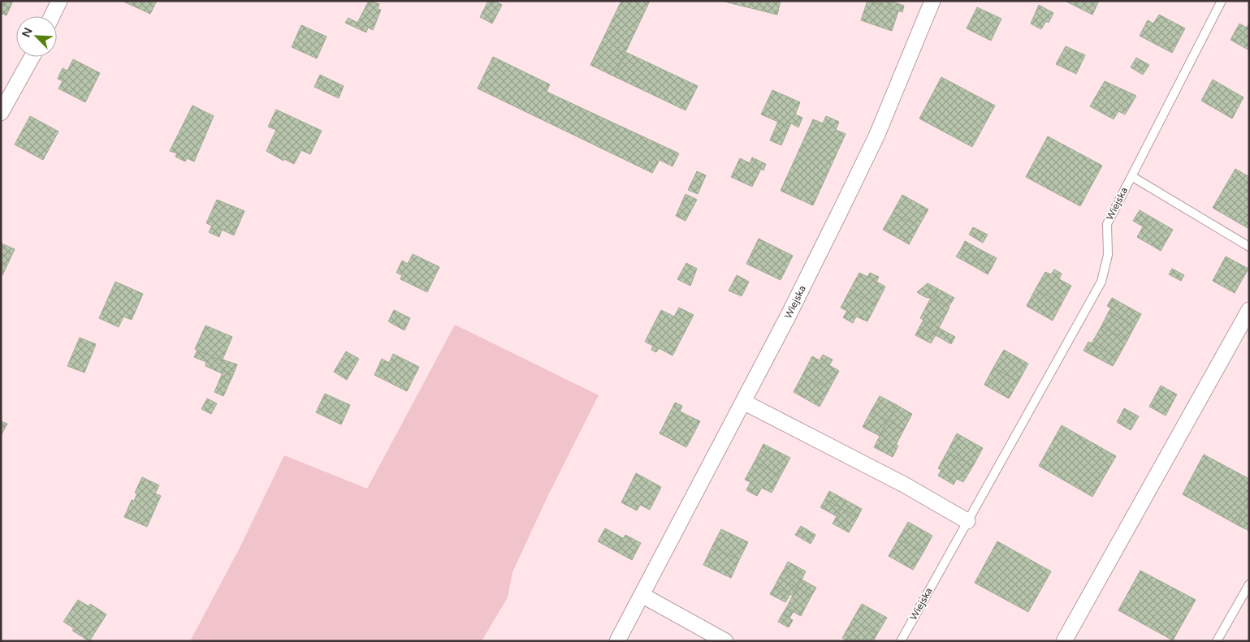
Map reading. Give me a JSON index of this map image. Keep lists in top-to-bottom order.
{
  "streets": {
    "street": ["Wiejska"]
  },
  "north": "top left"
}
